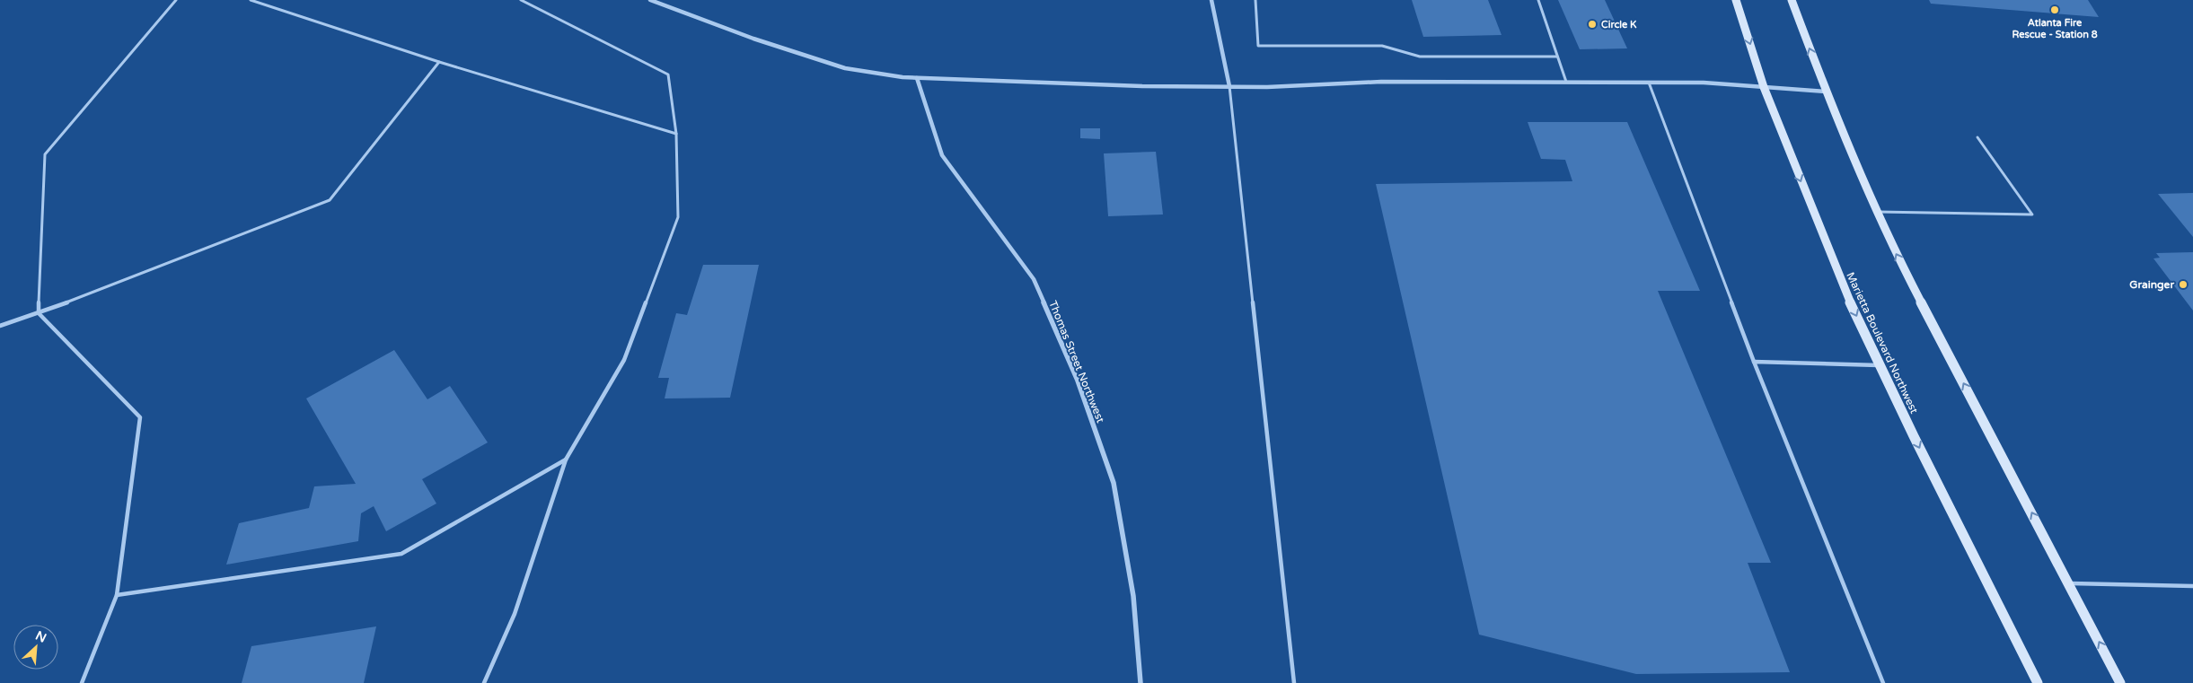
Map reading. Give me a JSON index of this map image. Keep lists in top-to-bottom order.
{
  "streets": {
    "main road": ["Marietta Boulevard Northwest"],
    "street": ["Thomas Street Northwest"]
  },
  "places": ["Atlanta Fire Rescue - Station 8", "Circle K", "Grainger"],
  "north": "top right"
}
